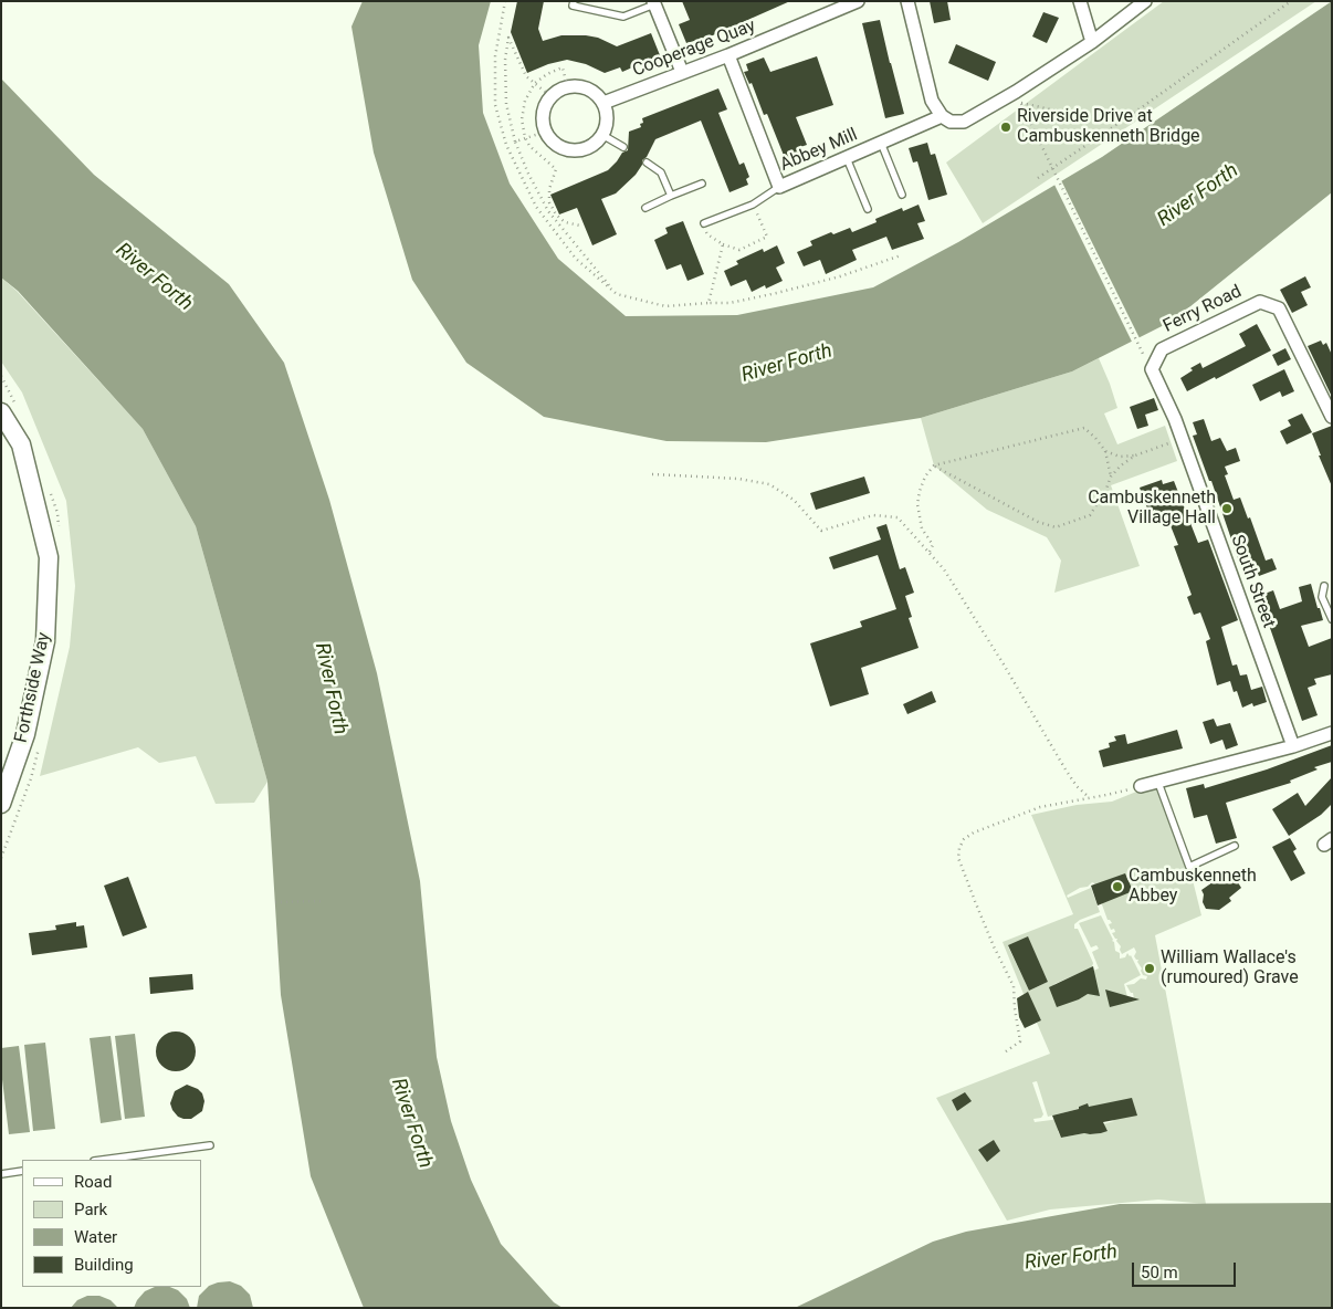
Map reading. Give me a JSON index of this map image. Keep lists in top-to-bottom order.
{
  "streets": {
    "street": [
      "Cooperage Quay",
      "Abbey Mill",
      "Ferry Road",
      "South Street",
      "Forthside Way"
    ]
  },
  "crossings": [
    ["Cooperage Quay", "Abbey Mill"],
    ["Ferry Road", "South Street"]
  ],
  "water": ["River Forth"],
  "places": [
    "Riverside Drive at Cambuskenneth Bridge",
    "Cambuskenneth Village Hall",
    "Cambuskenneth Abbey",
    "William Wallace's (rumoured) Grave"
  ],
  "legend": [
    "Road",
    "Park",
    "Water",
    "Building"
  ],
  "scale_bar": "50 m"
}
